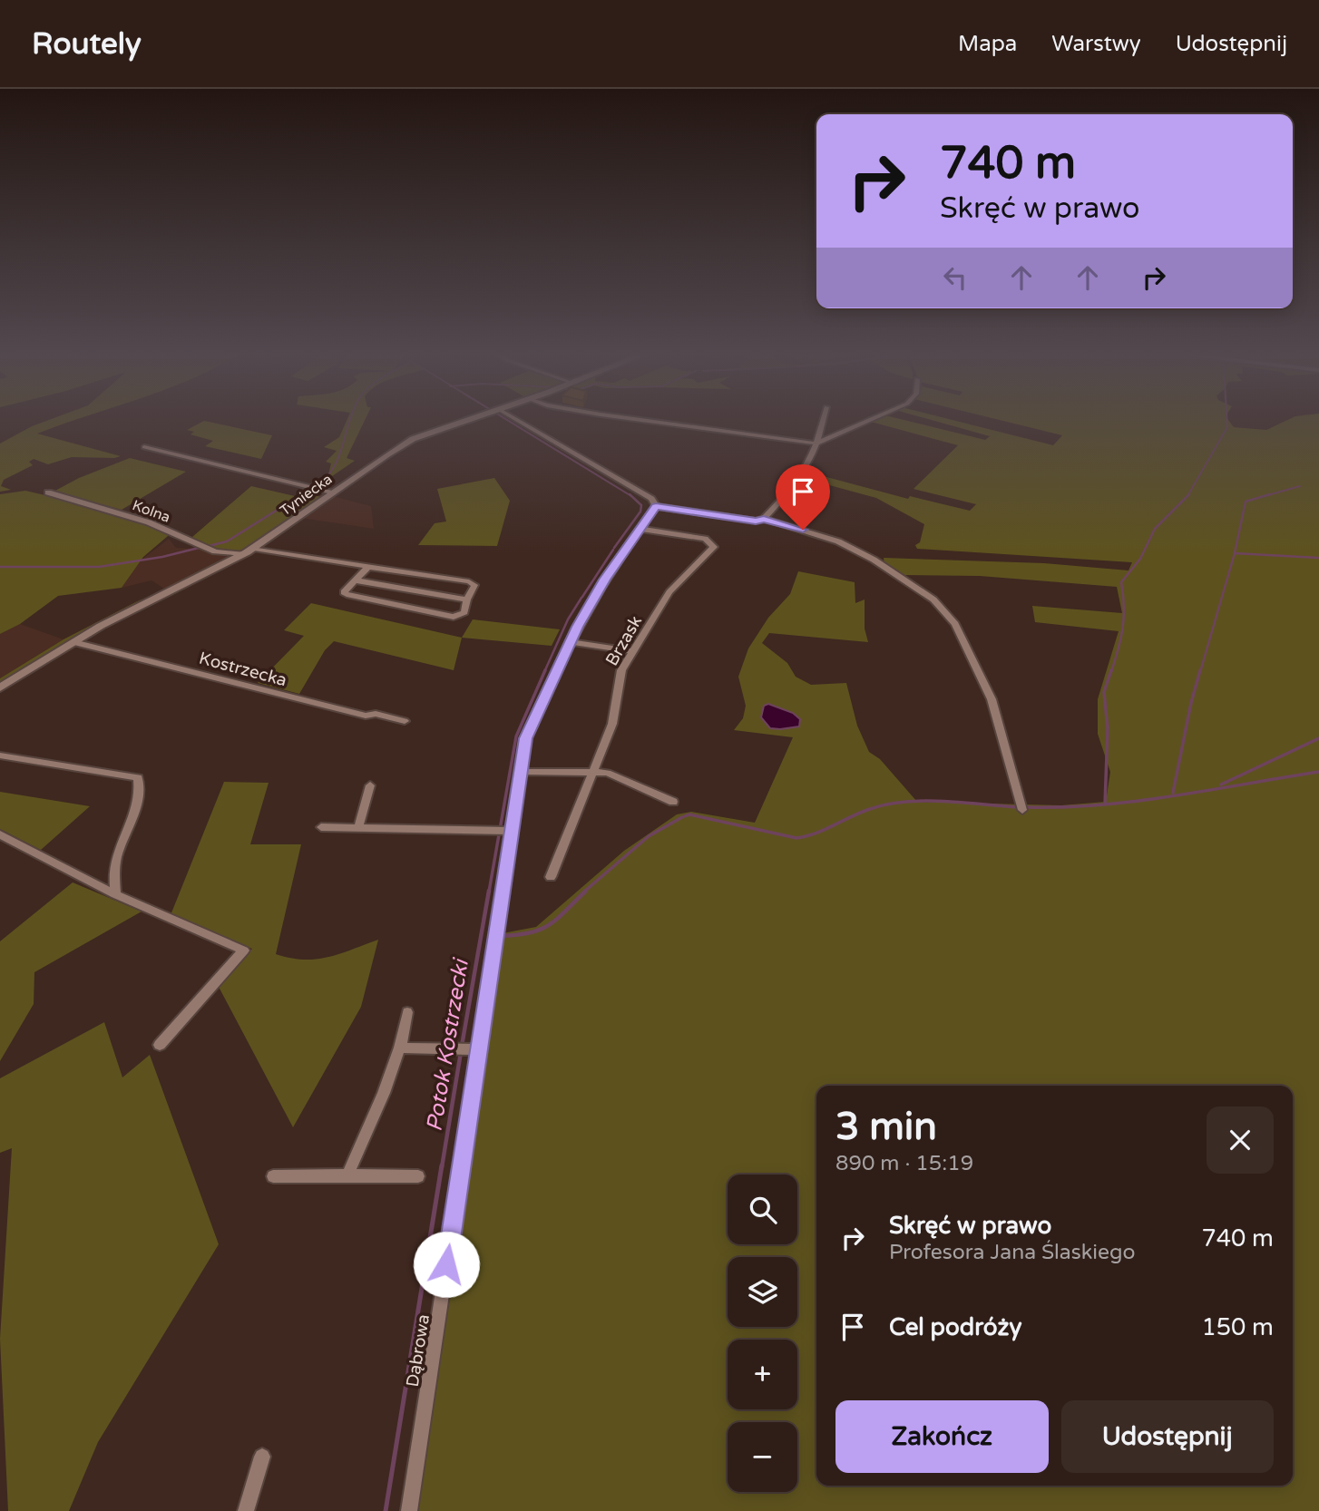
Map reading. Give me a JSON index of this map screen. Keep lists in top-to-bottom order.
{
  "streets": {
    "street": [
      "Tyniecka",
      "Kolna",
      "Brzask",
      "Kostrzecka",
      "Dąbrowa"
    ]
  },
  "crossings": [
    ["Tyniecka", "Kolna"],
    ["Tyniecka", "Kostrzecka"],
    ["Brzask", "Dąbrowa"]
  ],
  "water": ["Potok Kostrzecki"],
  "page": {
    "header": "Routely",
    "nav": ["Mapa", "Warstwy", "Udostępnij"],
    "turn": ["740 m", "Skręć w prawo"],
    "heading": ["3 min", "890 m · 15:19"],
    "map_buttons": ["+", "−"],
    "list": [
      {
        "name": "Skręć w prawo",
        "note": "Profesora Jana Ślaskiego",
        "value": "740 m"
      },
      {
        "name": "Cel podróży",
        "value": "150 m"
      }
    ],
    "buttons": ["Zakończ", "Udostępnij"]
  }
}
